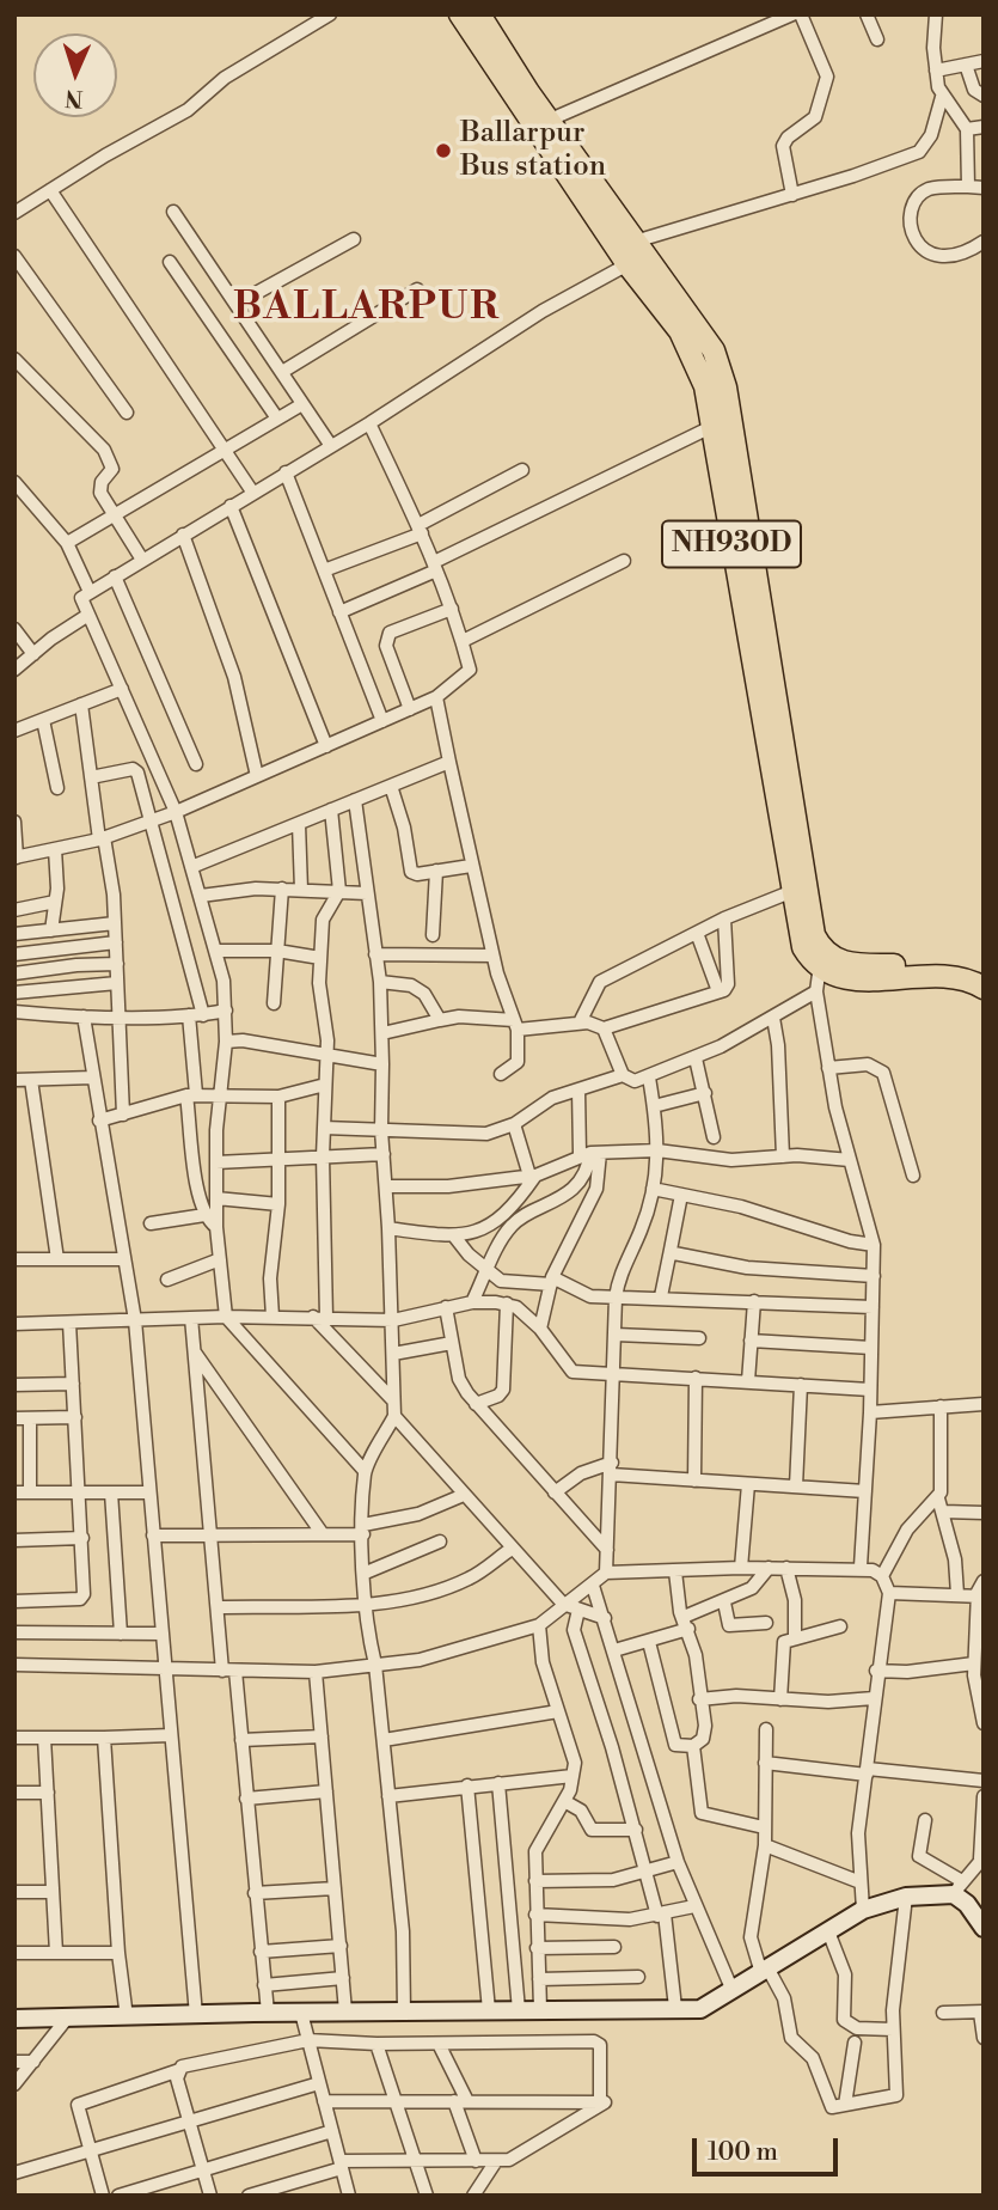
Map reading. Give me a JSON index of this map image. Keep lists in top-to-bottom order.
{
  "streets": {
    "highway": ["NH930D"]
  },
  "districts": ["BALLARPUR"],
  "places": ["Ballarpur Bus station"],
  "scale_bar": "100 m",
  "north": "bottom"
}
